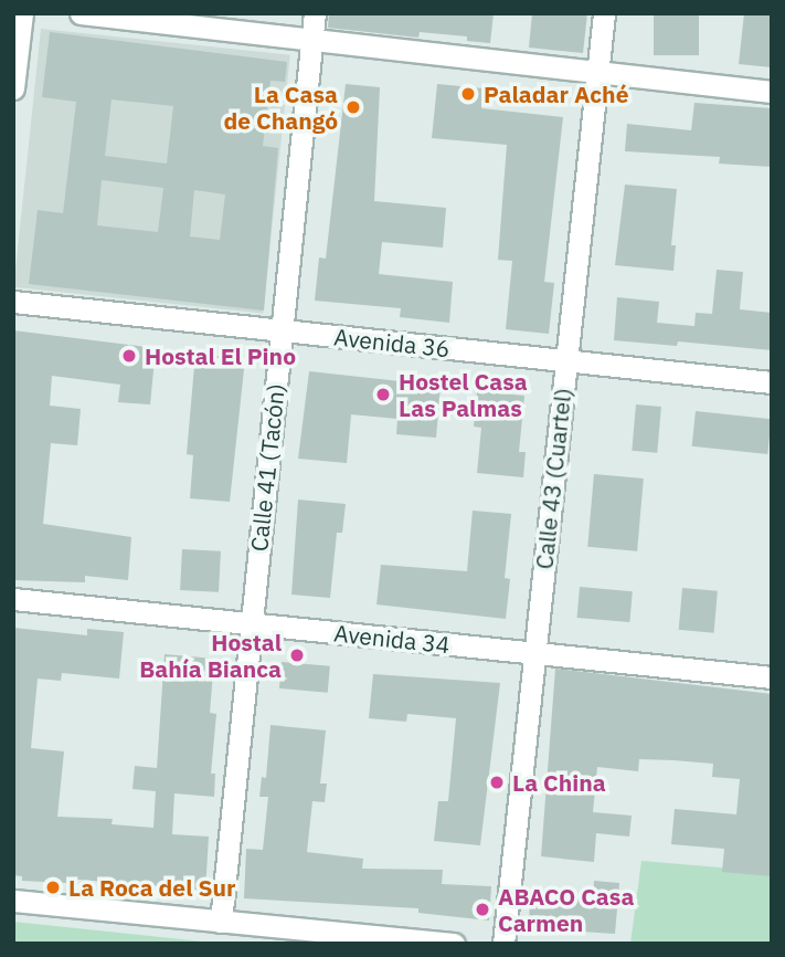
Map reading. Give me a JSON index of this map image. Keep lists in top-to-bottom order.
{
  "streets": {
    "street": [
      "Avenida 36",
      "Calle 41 (Tacón)",
      "Calle 43 (Cuartel)",
      "Avenida 34"
    ]
  },
  "crossings": [
    ["Avenida 36", "Calle 41 (Tacón)"],
    ["Avenida 36", "Calle 43 (Cuartel)"],
    ["Calle 41 (Tacón)", "Avenida 34"],
    ["Calle 43 (Cuartel)", "Avenida 34"]
  ],
  "places": [
    "Paladar Aché",
    "La Casa de Changó",
    "Hostal El Pino",
    "Hostel Casa Las Palmas",
    "Hostal Bahía Bianca",
    "La China",
    "La Roca del Sur",
    "ABACO Casa Carmen"
  ]
}
